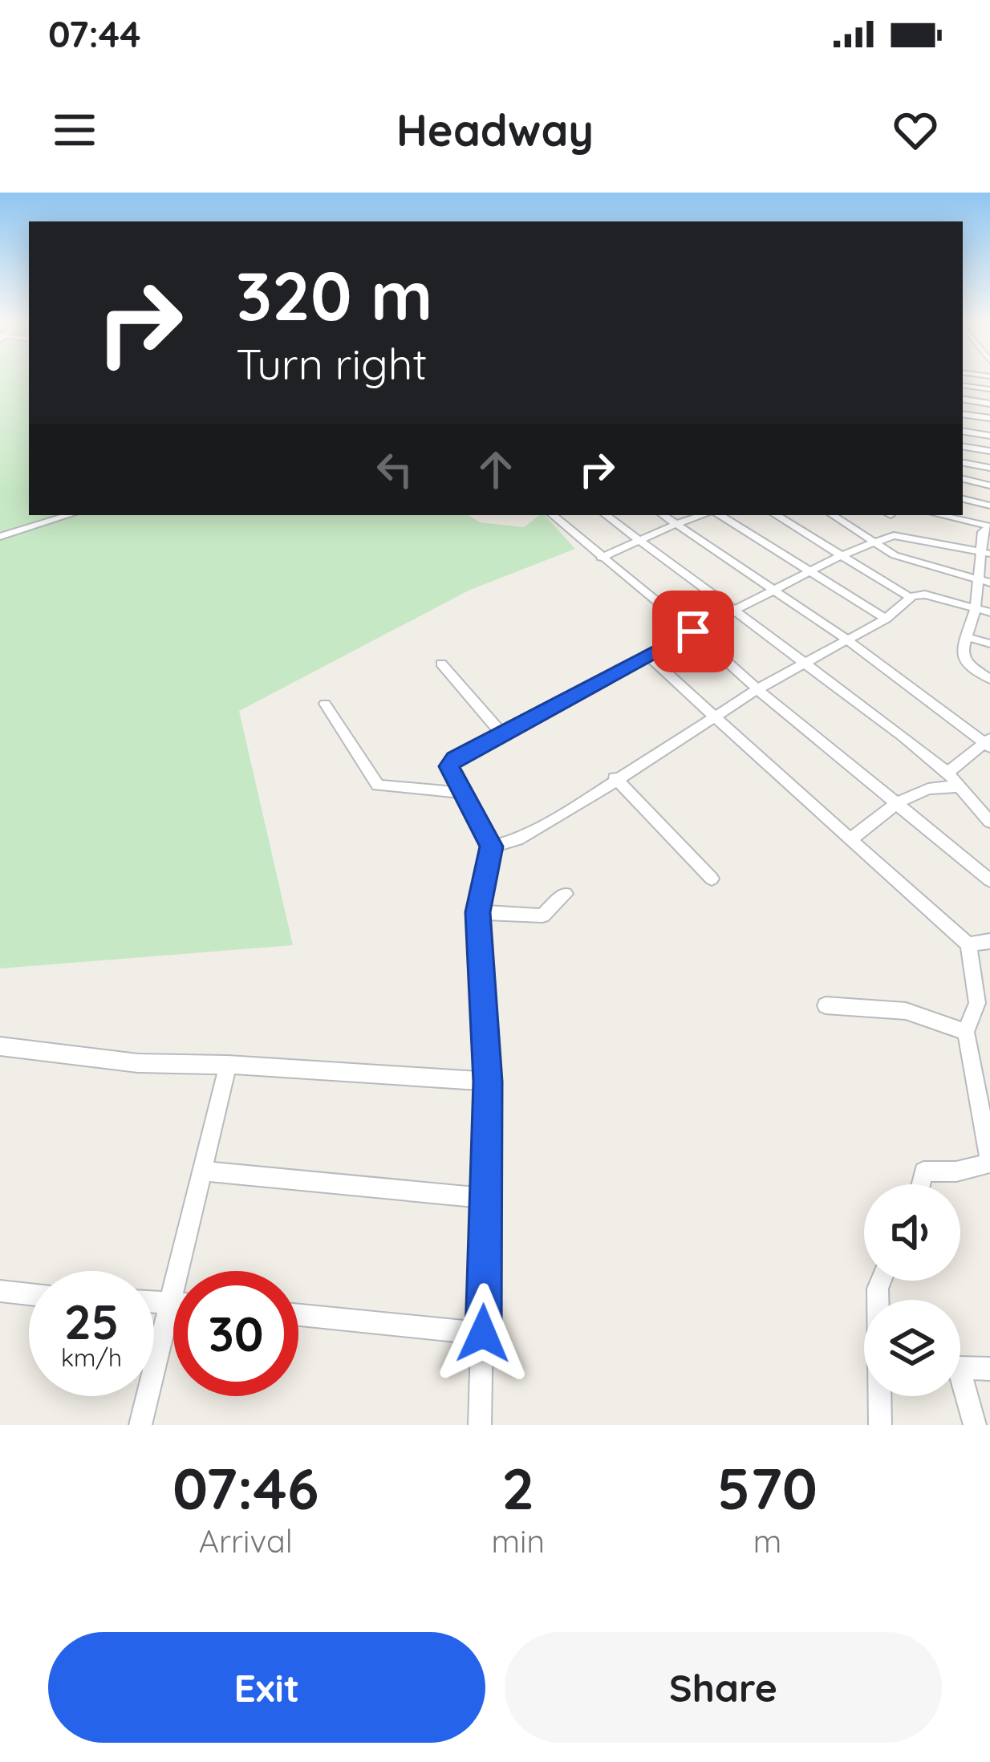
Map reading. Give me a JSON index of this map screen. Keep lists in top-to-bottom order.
{
  "page": {
    "status": "07:44",
    "header": "Headway",
    "turn": ["320 m", "Turn right"],
    "speed": "25 km/h",
    "limit": "30",
    "eta": [
      "07:46",
      "Arrival",
      "2",
      "min",
      "570",
      "m"
    ],
    "buttons": ["Exit", "Share"]
  }
}
